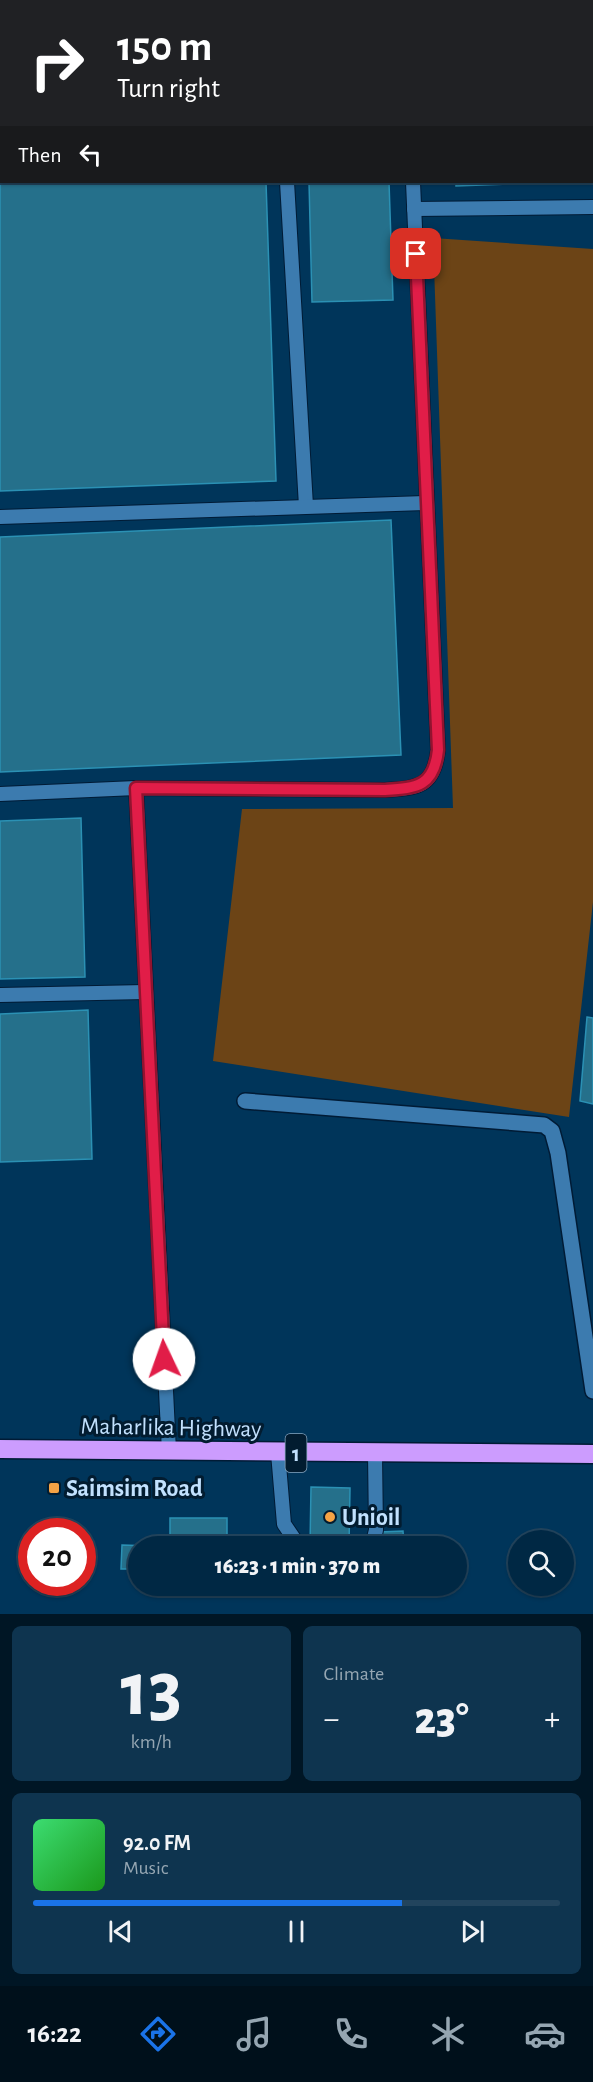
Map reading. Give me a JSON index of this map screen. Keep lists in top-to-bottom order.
{
  "streets": {
    "highway": ["Maharlika Highway", "1"]
  },
  "places": {
    "transit": ["Saimsim Road"],
    "other": ["Unioil"]
  },
  "page": {
    "turn": ["150 m", "Turn right"],
    "then": "Then",
    "limit": "20",
    "trip": "16:23 · 1 min · 370 m",
    "tile": [
      ["13", "km/h"],
      "Climate"
    ],
    "heat": ["−", "23°", "+"],
    "song": ["92.0 FM", "Music"],
    "tabs": "16:22"
  }
}
